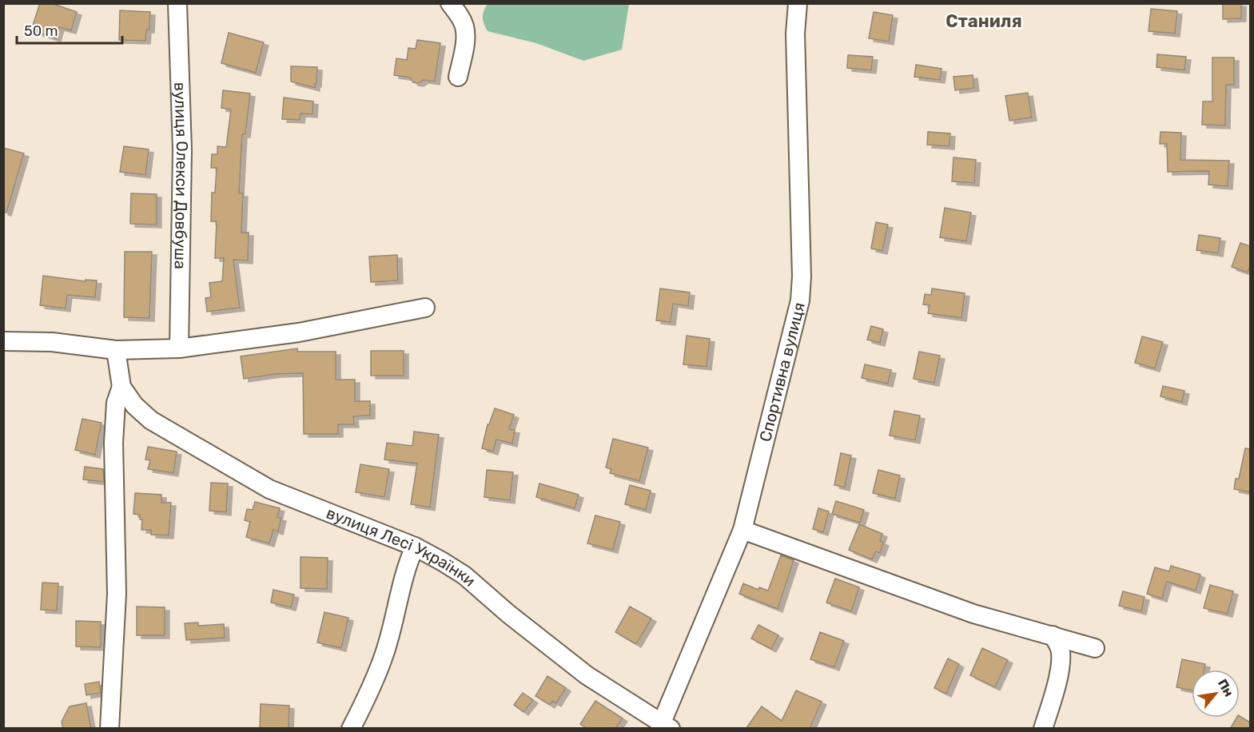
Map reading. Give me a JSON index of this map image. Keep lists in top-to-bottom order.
{
  "streets": {
    "street": ["вулиця Олекси Довбуша", "Спортивна вулиця", "вулиця Лесі Українки"]
  },
  "crossings": [
    ["Спортивна вулиця", "вулиця Лесі Українки"]
  ],
  "districts": ["Станиля"],
  "scale_bar": "50 m",
  "north": "top right"
}
